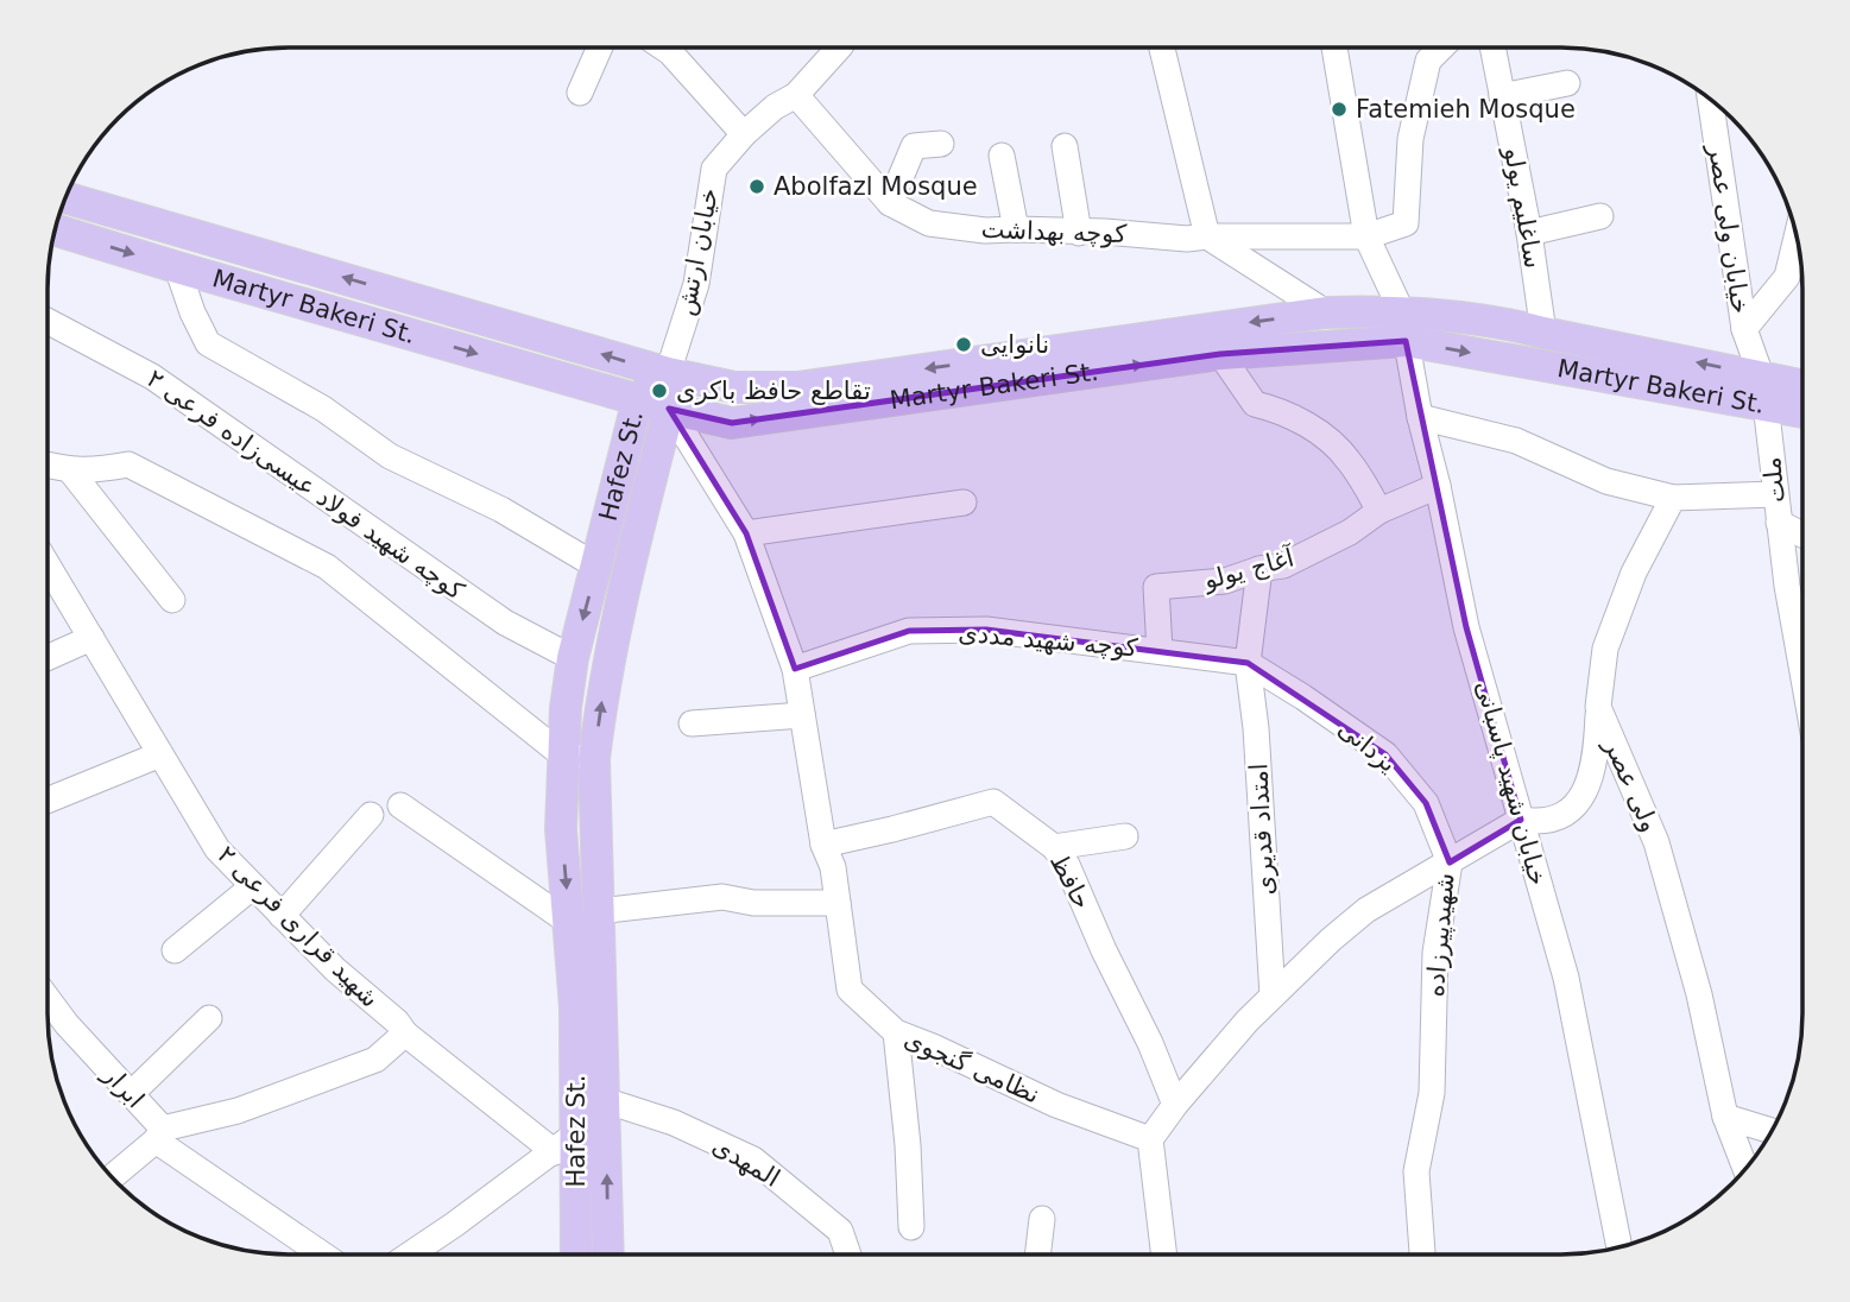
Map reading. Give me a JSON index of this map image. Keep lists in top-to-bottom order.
{
  "streets": {
    "main road": ["Martyr Bakeri St.", "Hafez St."],
    "street": [
      "ساغلیم یولو",
      "خیابان ولی عصر",
      "کوچه بهداشت",
      "خیابان ارتش",
      "ملت",
      "کوچه شهید فولاد عیسی‌زاده فرعی ۲",
      "آغاج یولو",
      "کوچه شهید مددی",
      "یزدانی",
      "خیابان شهید پاسبانی",
      "ولی عصر",
      "امتداد قدیری",
      "حافظ",
      "شهید قراری فرعی ۲",
      "شهیدپیرزاده",
      "نظامی گنجوی",
      "ابرار",
      "المهدی"
    ]
  },
  "crossings": [
    ["ساغلیم یولو", "Martyr Bakeri St."],
    ["خیابان ولی عصر", "Martyr Bakeri St."],
    ["خیابان ولی عصر", "ملت"],
    ["کوچه بهداشت", "خیابان ارتش"],
    ["کوچه بهداشت", "خیابان شهید پاسبانی"],
    ["خیابان ارتش", "Martyr Bakeri St."],
    ["خیابان ارتش", "Hafez St."],
    ["Martyr Bakeri St.", "Hafez St."],
    ["Martyr Bakeri St.", "ملت"],
    ["Martyr Bakeri St.", "خیابان شهید پاسبانی"],
    ["Hafez St.", "کوچه شهید فولاد عیسی‌زاده فرعی ۲"],
    ["Hafez St.", "شهید قراری فرعی ۲"],
    ["Hafez St.", "المهدی"],
    ["آغاج یولو", "کوچه شهید مددی"],
    ["آغاج یولو", "خیابان شهید پاسبانی"],
    ["آغاج یولو", "امتداد قدیری"],
    ["کوچه شهید مددی", "یزدانی"],
    ["کوچه شهید مددی", "امتداد قدیری"],
    ["کوچه شهید مددی", "نظامی گنجوی"],
    ["یزدانی", "امتداد قدیری"],
    ["یزدانی", "شهیدپیرزاده"],
    ["امتداد قدیری", "شهیدپیرزاده"],
    ["حافظ", "شهیدپیرزاده"],
    ["حافظ", "نظامی گنجوی"]
  ],
  "places": [
    "Fatemieh Mosque",
    "Abolfazl Mosque",
    "نانوایی",
    "تقاطع حافظ باکری"
  ]
}
